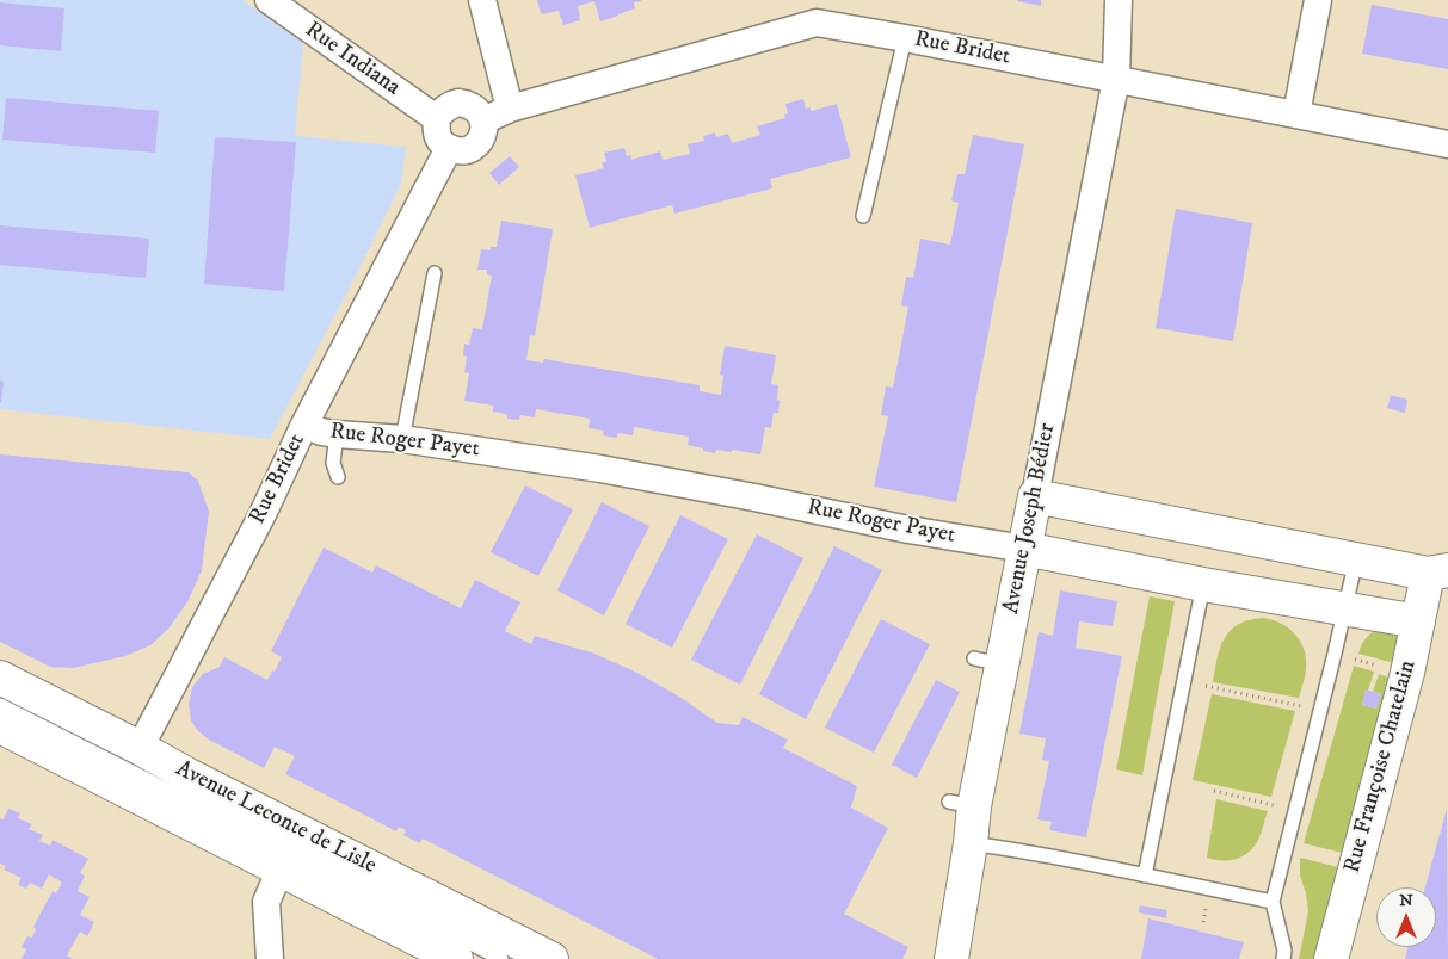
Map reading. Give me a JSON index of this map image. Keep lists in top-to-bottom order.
{
  "streets": {
    "street": [
      "Rue Bridet",
      "Rue Indiana",
      "Rue Roger Payet",
      "Avenue Joseph Bédier",
      "Rue Françoise Chatelain",
      "Avenue Leconte de Lisle"
    ]
  },
  "crossings": [
    ["Rue Bridet", "Rue Indiana"],
    ["Rue Bridet", "Rue Roger Payet"],
    ["Rue Bridet", "Avenue Joseph Bédier"],
    ["Rue Bridet", "Avenue Leconte de Lisle"],
    ["Rue Roger Payet", "Avenue Joseph Bédier"],
    ["Rue Roger Payet", "Rue Françoise Chatelain"]
  ],
  "north": "top"
}
